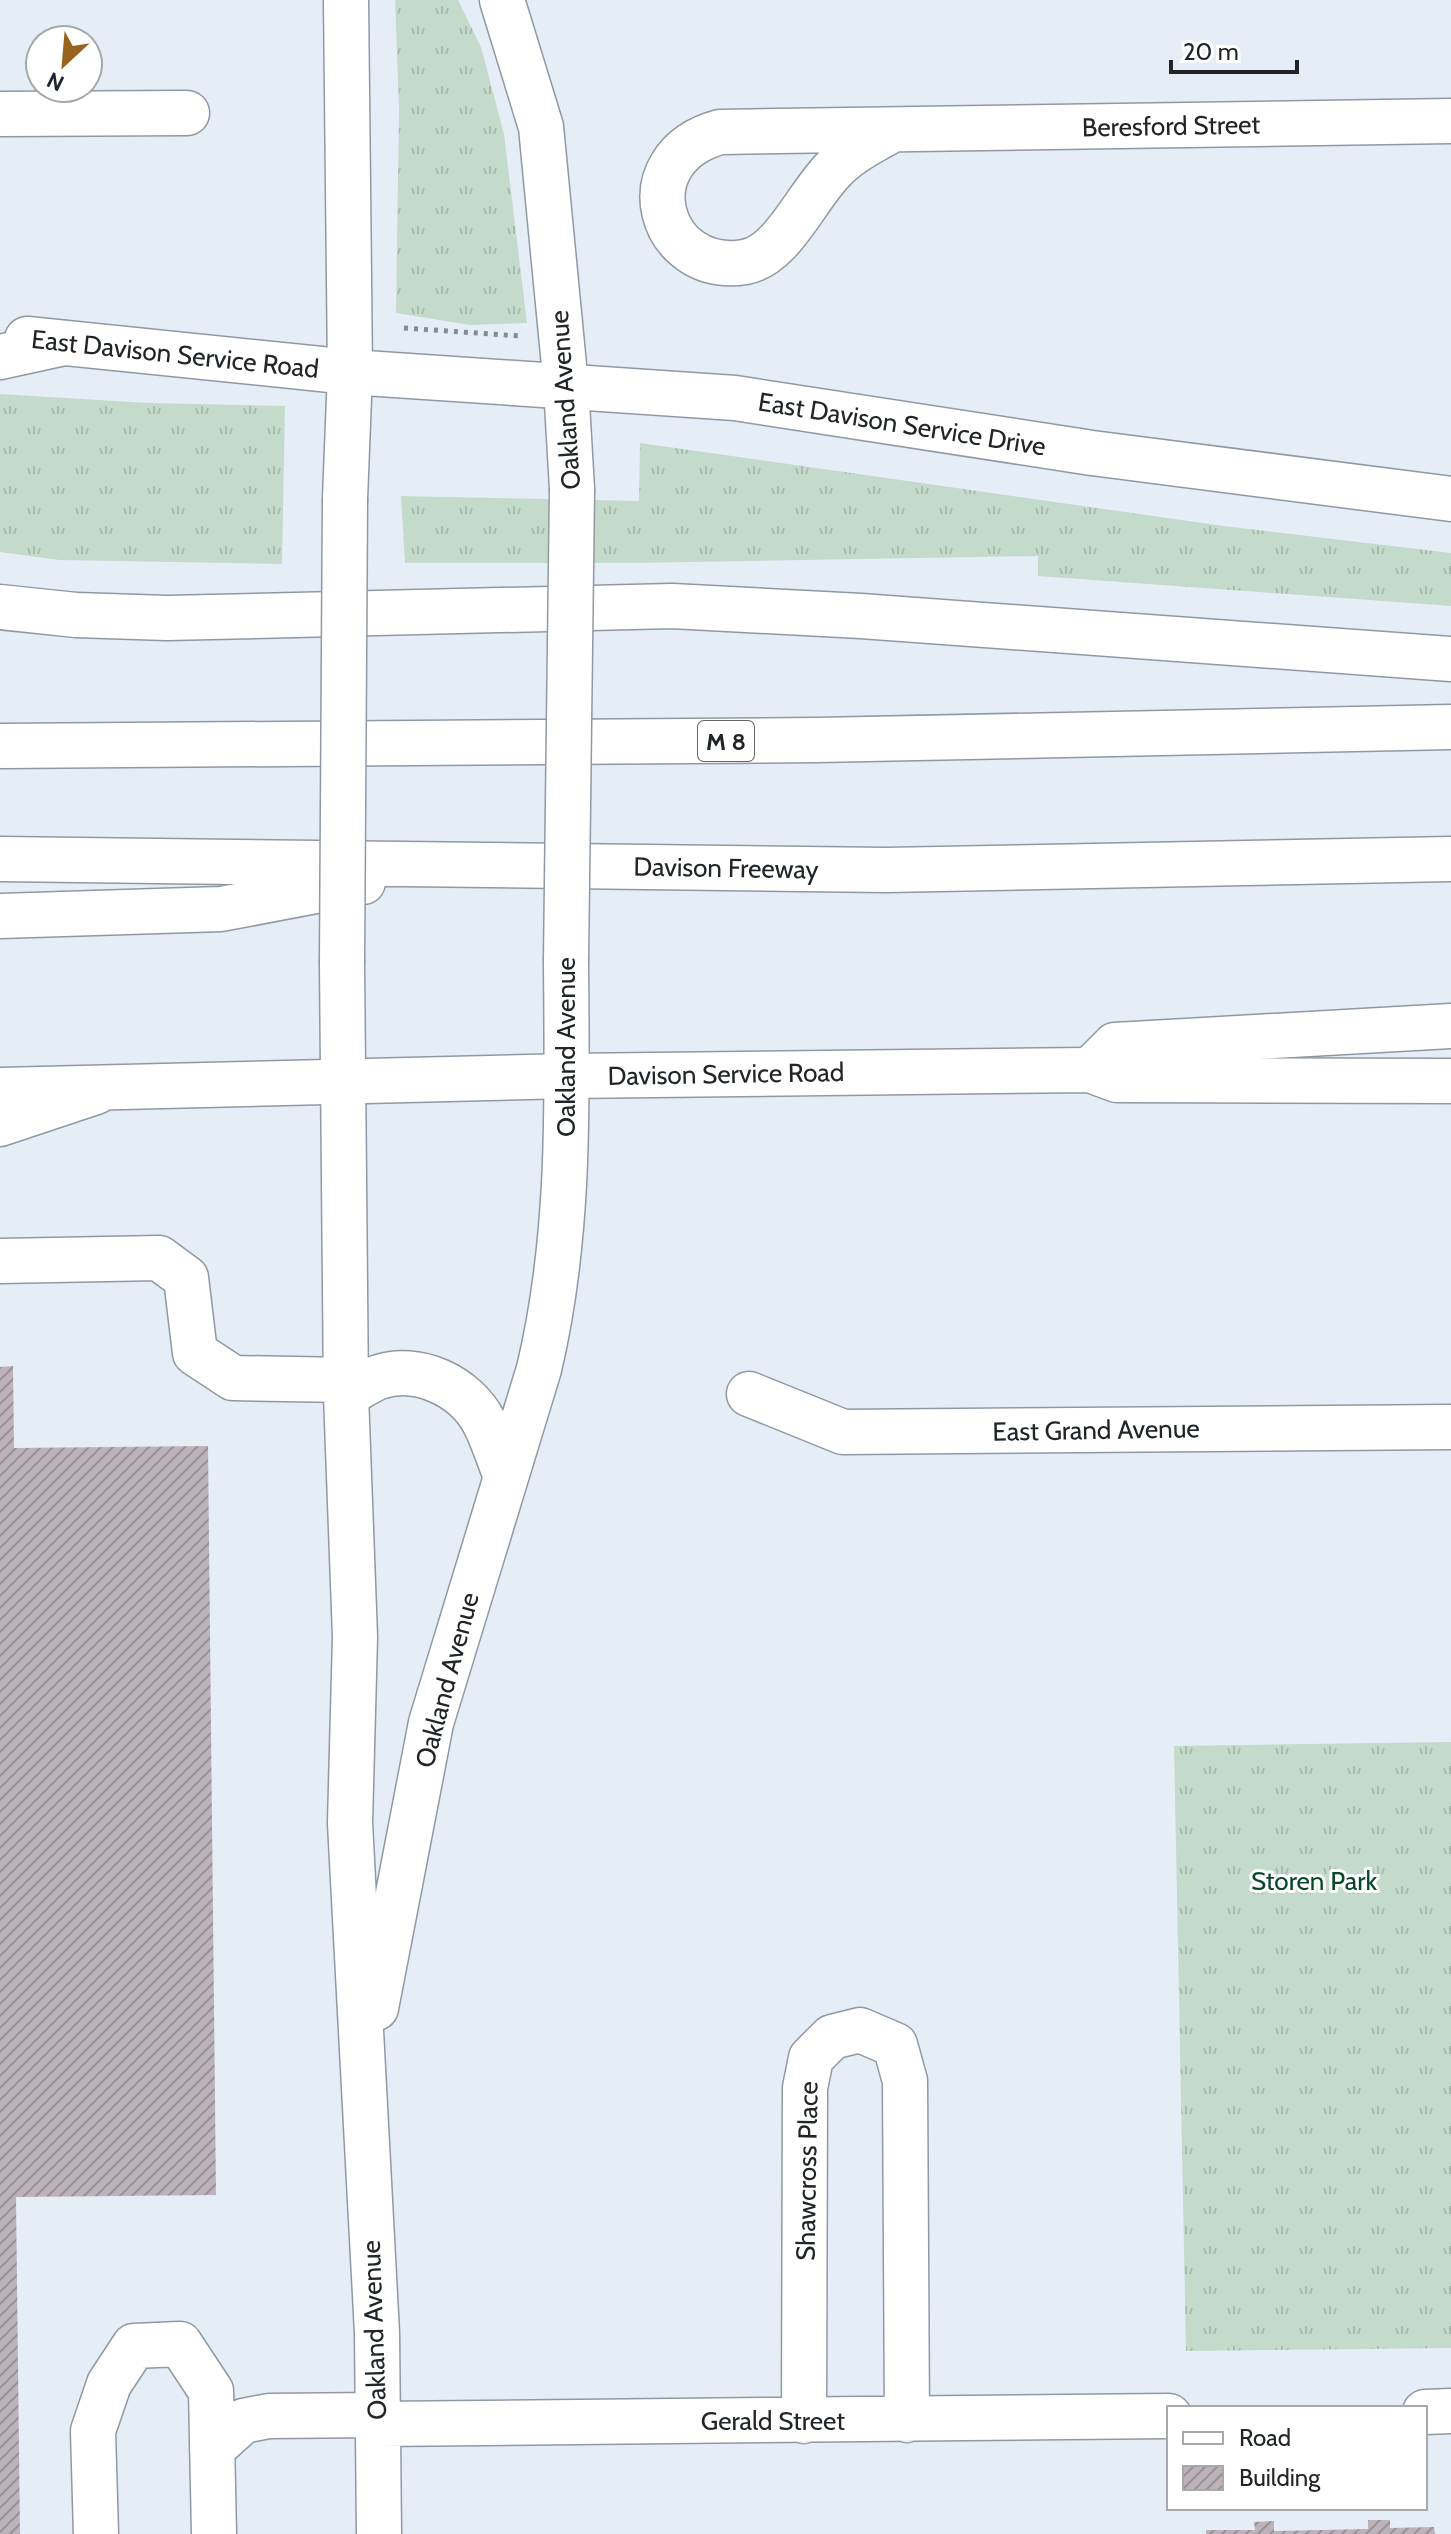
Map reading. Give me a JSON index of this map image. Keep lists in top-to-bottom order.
{
  "streets": {
    "main road": [
      "Beresford Street",
      "East Davison Service Road",
      "Oakland Avenue",
      "East Davison Service Drive",
      "M 8",
      "Davison Freeway",
      "Davison Service Road",
      "East Grand Avenue",
      "Shawcross Place",
      "Gerald Street"
    ]
  },
  "crossings": [
    ["East Davison Service Road", "Oakland Avenue"],
    ["East Davison Service Road", "East Davison Service Drive"],
    ["Oakland Avenue", "East Davison Service Drive"],
    ["Oakland Avenue", "Davison Service Road"],
    ["Oakland Avenue", "Gerald Street"],
    ["Shawcross Place", "Gerald Street"]
  ],
  "parks": ["Storen Park"],
  "legend": ["Road", "Building"],
  "scale_bar": "20 m",
  "north": "bottom left"
}
